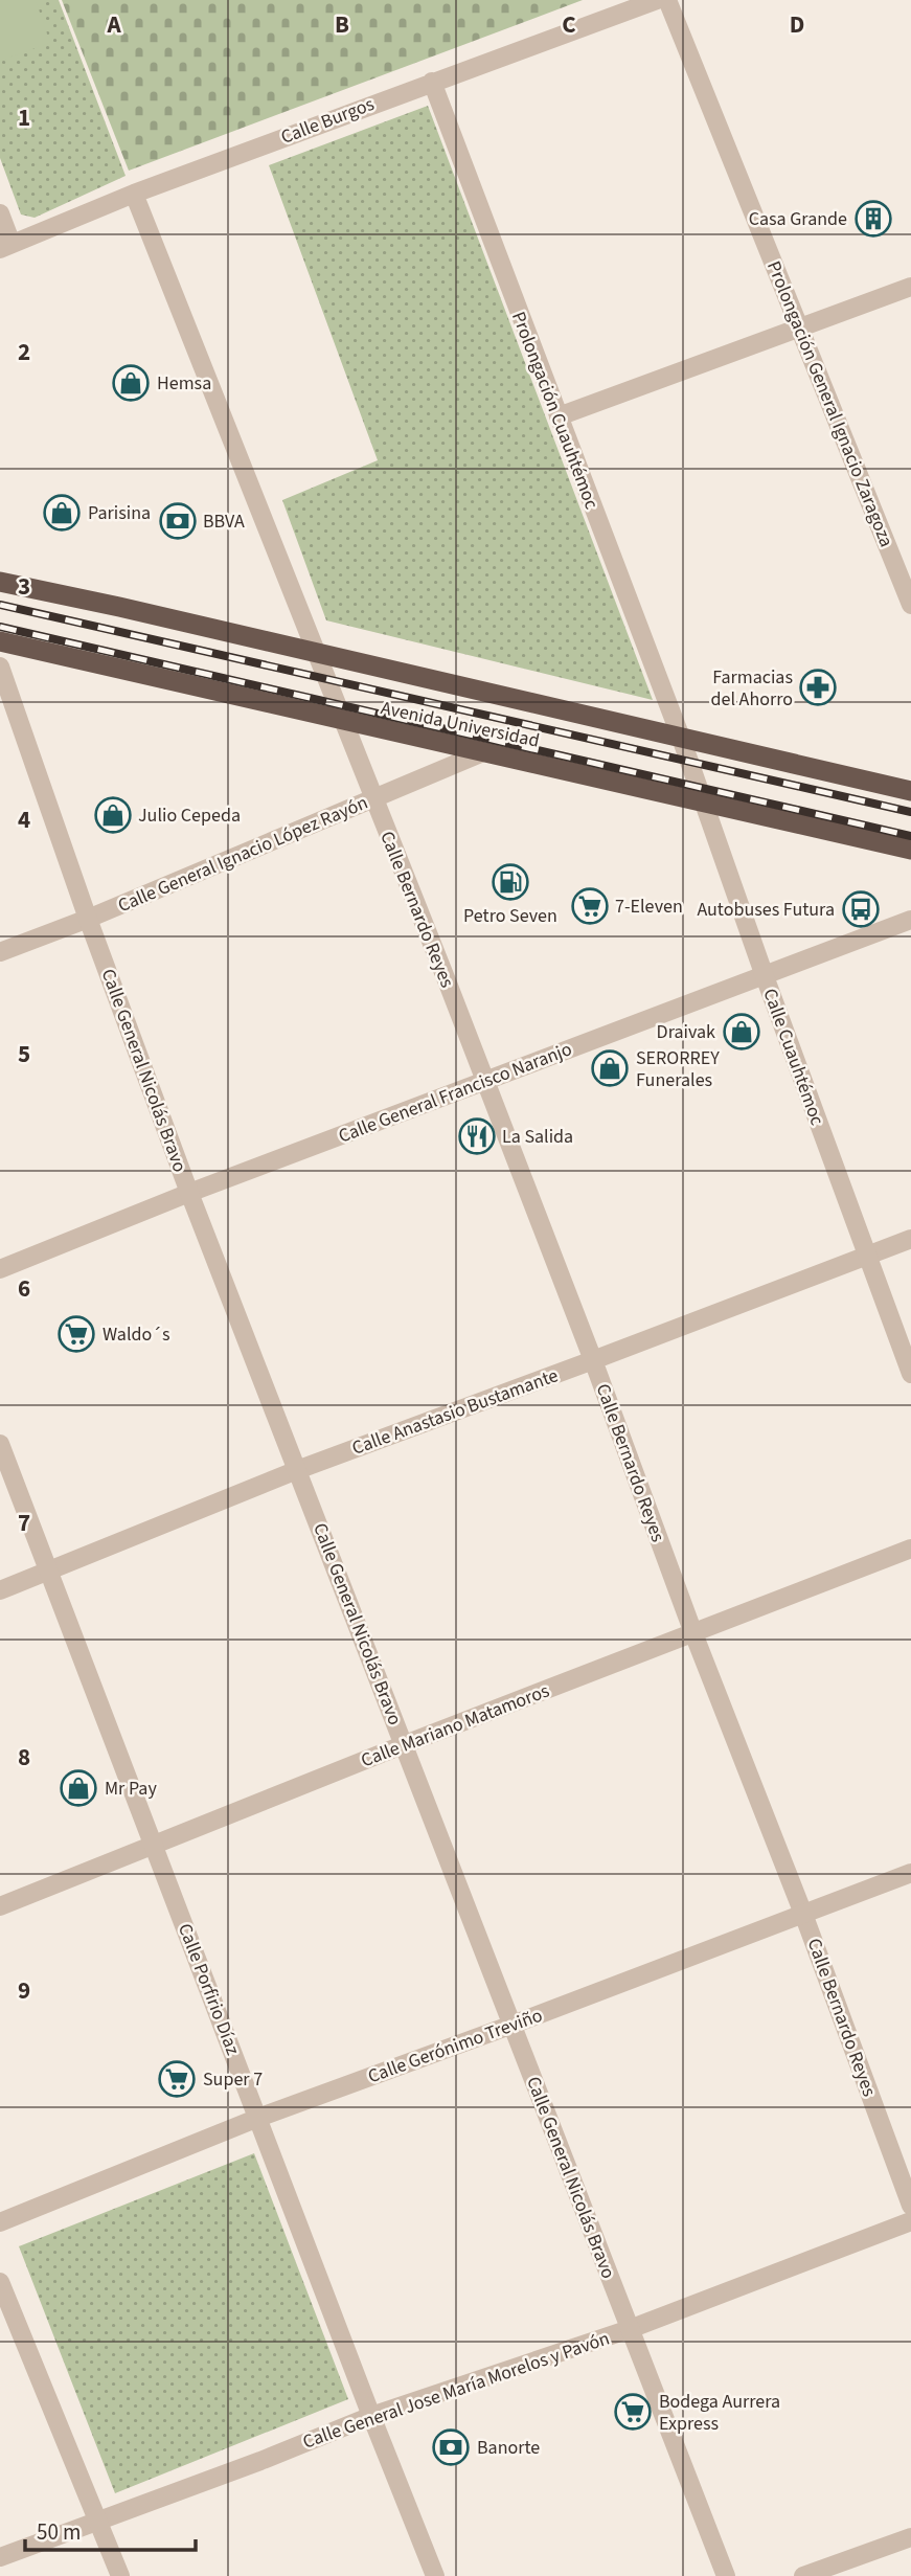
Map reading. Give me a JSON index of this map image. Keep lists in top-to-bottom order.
{
  "streets": {
    "highway": ["Avenida Universidad"],
    "street": [
      "Calle Burgos",
      "Prolongación General Ignacio Zaragoza",
      "Prolongación Cuauhtémoc",
      "Calle General Ignacio López Rayón",
      "Calle Bernardo Reyes",
      "Calle Cuauhtémoc",
      "Calle General Nicolás Bravo",
      "Calle General Francisco Naranjo",
      "Calle Anastasio Bustamante",
      "Calle Mariano Matamoros",
      "Calle Porfirio Díaz",
      "Calle Gerónimo Treviño",
      "Calle General Jose María Morelos y Pavón"
    ]
  },
  "crossings": [
    ["Calle Burgos", "Prolongación Cuauhtémoc"],
    ["Calle Burgos", "Calle Bernardo Reyes"],
    ["Prolongación Cuauhtémoc", "Avenida Universidad"],
    ["Prolongación Cuauhtémoc", "Calle Cuauhtémoc"],
    ["Avenida Universidad", "Calle General Ignacio López Rayón"],
    ["Avenida Universidad", "Calle Bernardo Reyes"],
    ["Avenida Universidad", "Calle Cuauhtémoc"],
    ["Calle General Ignacio López Rayón", "Calle Bernardo Reyes"],
    ["Calle General Ignacio López Rayón", "Calle General Nicolás Bravo"],
    ["Calle Bernardo Reyes", "Calle General Francisco Naranjo"],
    ["Calle Bernardo Reyes", "Calle Anastasio Bustamante"],
    ["Calle Bernardo Reyes", "Calle Mariano Matamoros"],
    ["Calle Bernardo Reyes", "Calle Gerónimo Treviño"],
    ["Calle Cuauhtémoc", "Calle General Francisco Naranjo"],
    ["Calle Cuauhtémoc", "Calle Anastasio Bustamante"],
    ["Calle General Nicolás Bravo", "Calle General Francisco Naranjo"],
    ["Calle General Nicolás Bravo", "Calle Anastasio Bustamante"],
    ["Calle General Nicolás Bravo", "Calle Mariano Matamoros"],
    ["Calle General Nicolás Bravo", "Calle Gerónimo Treviño"],
    ["Calle General Nicolás Bravo", "Calle General Jose María Morelos y Pavón"],
    ["Calle Anastasio Bustamante", "Calle Porfirio Díaz"],
    ["Calle Mariano Matamoros", "Calle Porfirio Díaz"],
    ["Calle Porfirio Díaz", "Calle Gerónimo Treviño"],
    ["Calle Porfirio Díaz", "Calle General Jose María Morelos y Pavón"]
  ],
  "places": {
    "building": ["Casa Grande"],
    "shop": [
      "Hemsa",
      "Parisina",
      "Julio Cepeda",
      "Draivak",
      "SERORREY Funerales",
      "Mr Pay"
    ],
    "bank": ["BBVA", "Banorte"],
    "pharmacy": ["Farmacias del Ahorro"],
    "fuel station": ["Petro Seven"],
    "supermarket": [
      "7-Eleven",
      "Waldo´s",
      "Super 7",
      "Bodega Aurrera Express"
    ],
    "bus stop": ["Autobuses Futura"],
    "restaurant": ["La Salida"]
  },
  "scale_bar": "50 m",
  "grid": {
    "columns": [
      "A",
      "B",
      "C",
      "D"
    ],
    "rows": [
      "1",
      "2",
      "3",
      "4",
      "5",
      "6",
      "7",
      "8",
      "9"
    ]
  }
}
